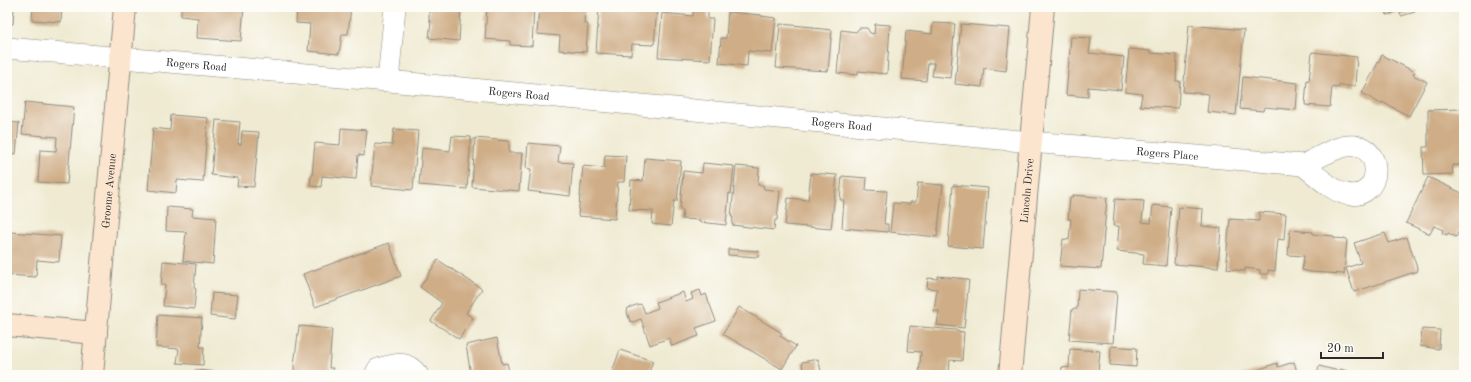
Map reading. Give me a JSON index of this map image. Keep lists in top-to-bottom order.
{
  "streets": {
    "street": [
      "Rogers Road",
      "Rogers Place",
      "Groome Avenue",
      "Lincoln Drive"
    ]
  },
  "crossings": [
    ["Rogers Road", "Rogers Place"],
    ["Rogers Road", "Groome Avenue"],
    ["Rogers Road", "Lincoln Drive"],
    ["Rogers Place", "Lincoln Drive"]
  ],
  "scale_bar": "20 m"
}
